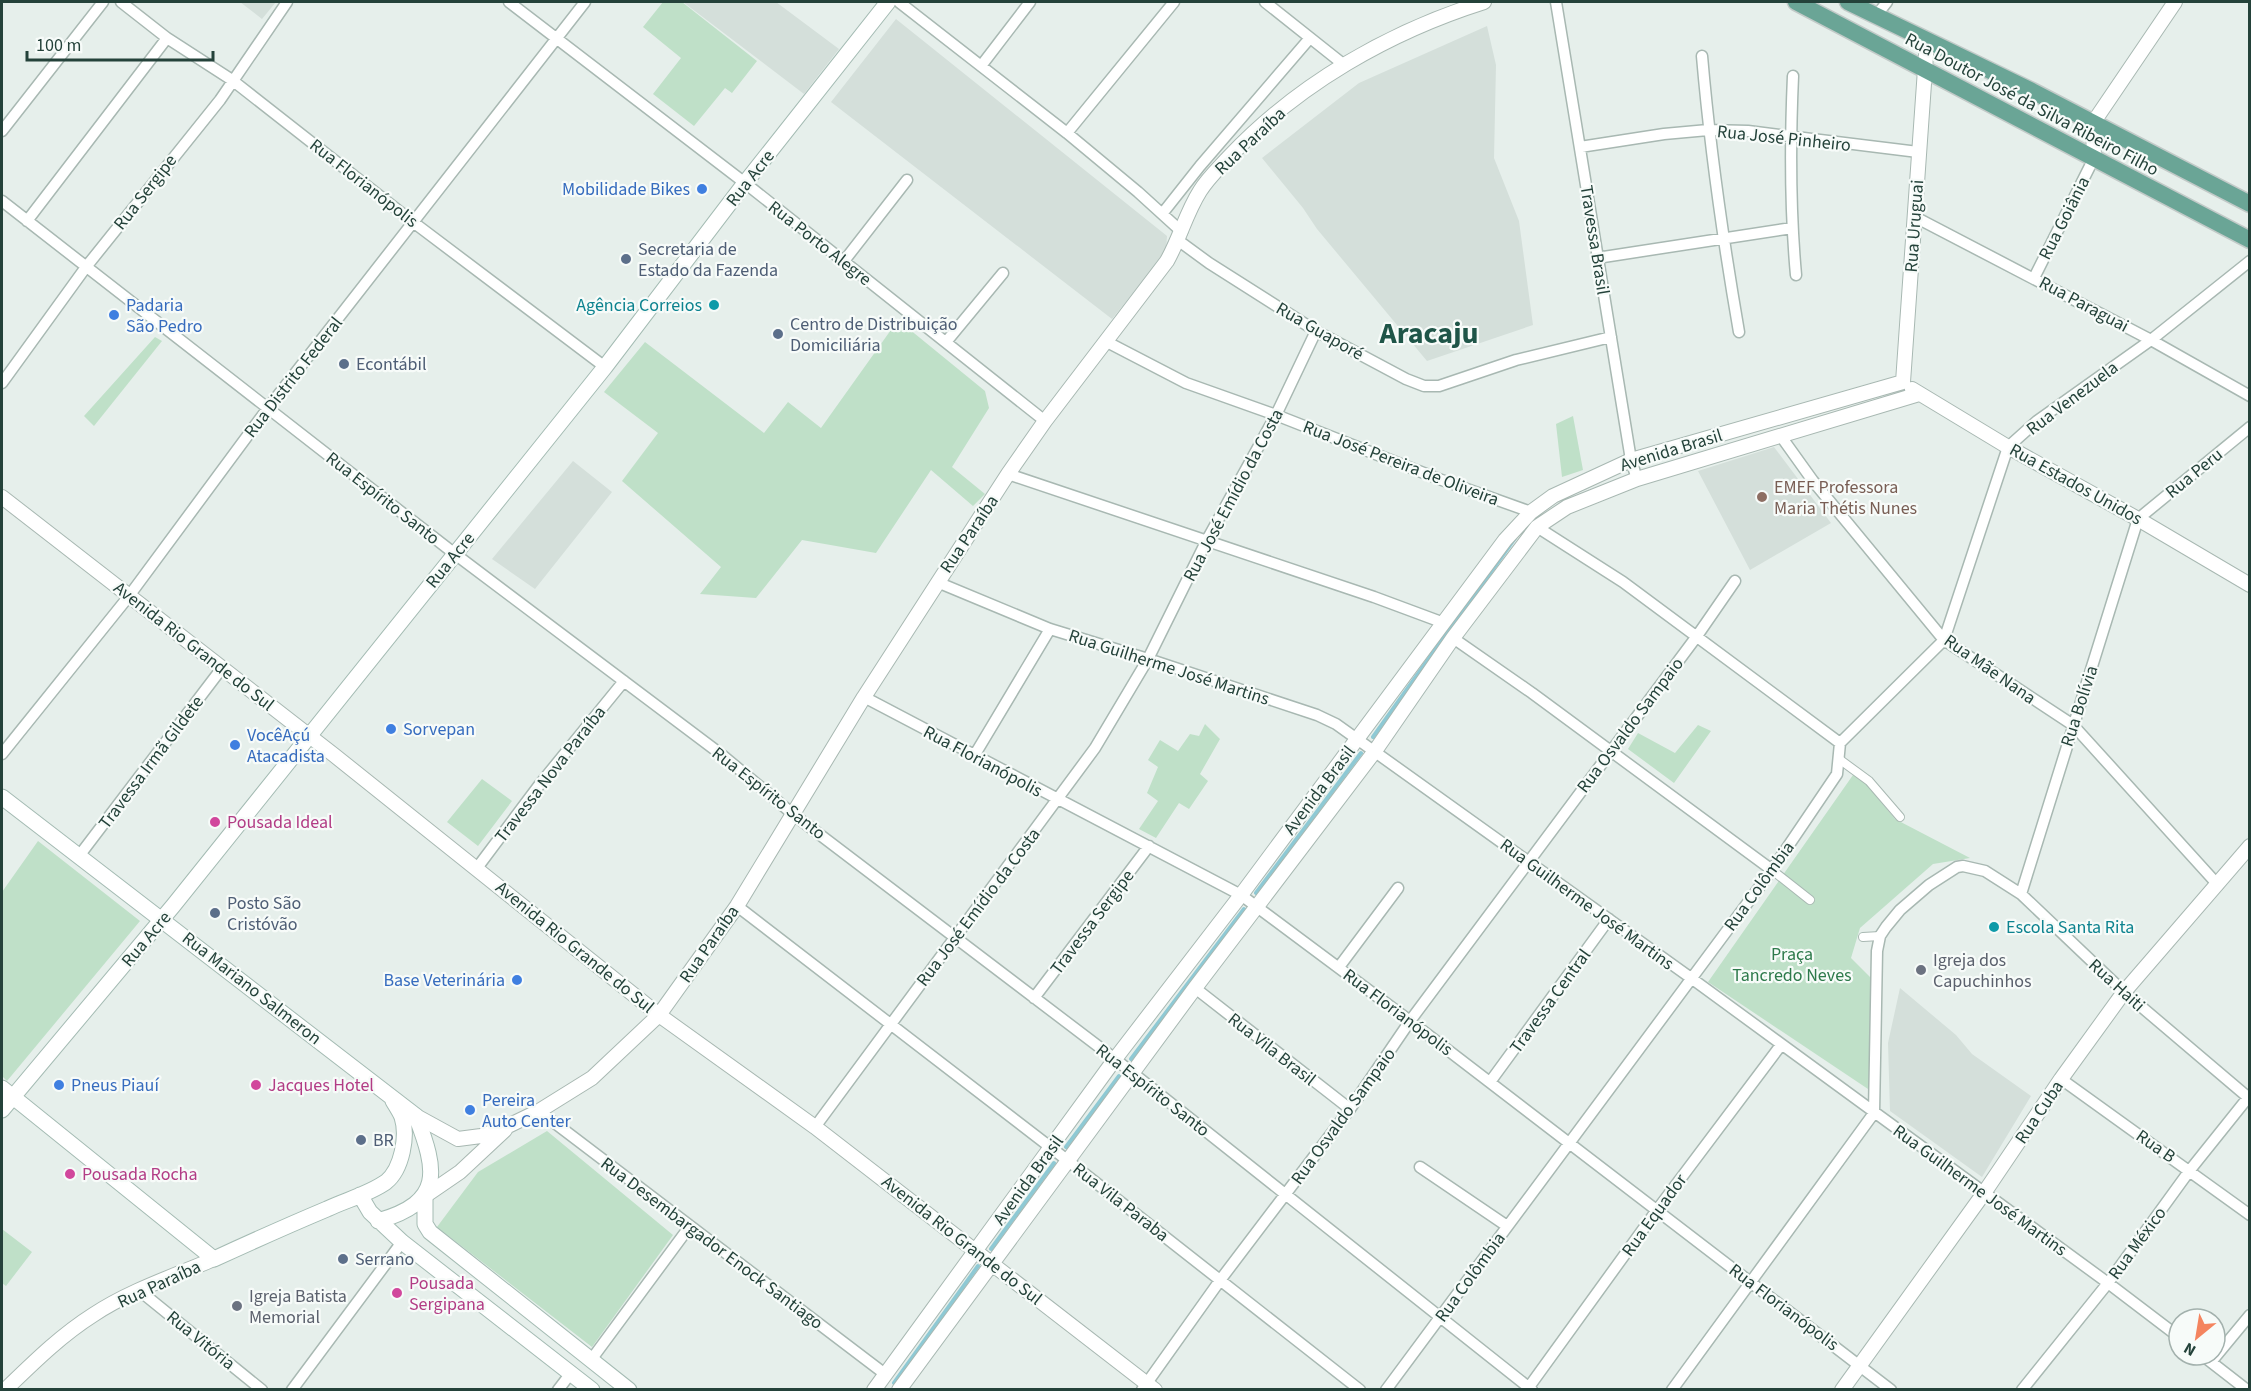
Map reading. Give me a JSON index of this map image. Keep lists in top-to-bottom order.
{
  "streets": {
    "main road": [
      "Rua Doutor José da Silva Ribeiro Filho",
      "Rua Paraíba",
      "Rua Acre",
      "Rua Mariano Salmeron"
    ],
    "street": [
      "Rua José Pinheiro",
      "Rua Florianópolis",
      "Rua Sergipe",
      "Rua Goiânia",
      "Rua Uruguai",
      "Travessa Brasil",
      "Rua Porto Alegre",
      "Rua Paraguai",
      "Rua Guaporé",
      "Rua Distrito Federal",
      "Rua Venezuela",
      "Avenida Brasil",
      "Rua José Pereira de Oliveira",
      "Rua Peru",
      "Rua Estados Unidos",
      "Rua José Emídio da Costa",
      "Rua Espírito Santo",
      "Avenida Rio Grande do Sul",
      "Rua Guilherme José Martins",
      "Rua Mãe Nana",
      "Rua Bolívia",
      "Rua Osvaldo Sampaio",
      "Travessa Irmã Gildete",
      "Travessa Nova Paraíba",
      "Rua Colômbia",
      "Travessa Sergipe",
      "Rua Haiti",
      "Travessa Central",
      "Rua Vila Brasil",
      "Rua Cuba",
      "Rua B",
      "Rua Vila Paraba",
      "Rua Equador",
      "Rua Desembargador Enock Santiago",
      "Rua México",
      "Rua Vitória"
    ]
  },
  "crossings": [
    ["Rua Doutor José da Silva Ribeiro Filho", "Rua Goiânia"],
    ["Rua Doutor José da Silva Ribeiro Filho", "Rua Uruguai"],
    ["Rua José Pinheiro", "Rua Uruguai"],
    ["Rua José Pinheiro", "Travessa Brasil"],
    ["Rua Paraíba", "Rua Florianópolis"],
    ["Rua Paraíba", "Rua Porto Alegre"],
    ["Rua Paraíba", "Rua Guaporé"],
    ["Rua Paraíba", "Rua José Pereira de Oliveira"],
    ["Rua Paraíba", "Rua Espírito Santo"],
    ["Rua Paraíba", "Avenida Rio Grande do Sul"],
    ["Rua Paraíba", "Rua Guilherme José Martins"],
    ["Rua Paraíba", "Rua Mariano Salmeron"],
    ["Rua Paraíba", "Rua Vila Paraba"],
    ["Rua Paraíba", "Rua Desembargador Enock Santiago"],
    ["Rua Paraíba", "Rua Vitória"],
    ["Rua Acre", "Rua Florianópolis"],
    ["Rua Acre", "Rua Porto Alegre"],
    ["Rua Acre", "Rua Espírito Santo"],
    ["Rua Acre", "Avenida Rio Grande do Sul"],
    ["Rua Acre", "Rua Mariano Salmeron"],
    ["Rua Florianópolis", "Rua Sergipe"],
    ["Rua Florianópolis", "Rua Distrito Federal"],
    ["Rua Florianópolis", "Avenida Brasil"],
    ["Rua Florianópolis", "Rua José Emídio da Costa"],
    ["Rua Florianópolis", "Rua Osvaldo Sampaio"],
    ["Rua Florianópolis", "Rua Colômbia"],
    ["Rua Florianópolis", "Travessa Sergipe"],
    ["Rua Florianópolis", "Travessa Central"],
    ["Rua Florianópolis", "Rua Cuba"],
    ["Rua Florianópolis", "Rua Equador"],
    ["Rua Sergipe", "Rua Espírito Santo"],
    ["Rua Goiânia", "Rua Paraguai"],
    ["Rua Uruguai", "Rua Paraguai"],
    ["Rua Uruguai", "Avenida Brasil"],
    ["Rua Uruguai", "Rua Estados Unidos"],
    ["Travessa Brasil", "Rua Guaporé"],
    ["Travessa Brasil", "Avenida Brasil"],
    ["Rua Porto Alegre", "Rua Distrito Federal"],
    ["Rua Paraguai", "Rua Venezuela"],
    ["Rua Guaporé", "Rua José Emídio da Costa"],
    ["Rua Distrito Federal", "Rua Espírito Santo"],
    ["Rua Distrito Federal", "Avenida Rio Grande do Sul"],
    ["Rua Venezuela", "Rua Estados Unidos"],
    ["Avenida Brasil", "Rua José Pereira de Oliveira"],
    ["Avenida Brasil", "Rua Estados Unidos"],
    ["Avenida Brasil", "Rua Espírito Santo"],
    ["Avenida Brasil", "Avenida Rio Grande do Sul"],
    ["Avenida Brasil", "Rua Guilherme José Martins"],
    ["Avenida Brasil", "Rua Mãe Nana"],
    ["Avenida Brasil", "Rua Vila Brasil"],
    ["Avenida Brasil", "Rua Vila Paraba"],
    ["Avenida Brasil", "Rua Desembargador Enock Santiago"],
    ["Rua José Pereira de Oliveira", "Rua José Emídio da Costa"],
    ["Rua Peru", "Rua Estados Unidos"],
    ["Rua Peru", "Rua Bolívia"],
    ["Rua Estados Unidos", "Rua Bolívia"],
    ["Rua José Emídio da Costa", "Rua Espírito Santo"],
    ["Rua José Emídio da Costa", "Avenida Rio Grande do Sul"],
    ["Rua José Emídio da Costa", "Rua Guilherme José Martins"],
    ["Rua José Emídio da Costa", "Rua Vila Paraba"],
    ["Rua Espírito Santo", "Rua Osvaldo Sampaio"],
    ["Rua Espírito Santo", "Travessa Nova Paraíba"],
    ["Rua Espírito Santo", "Rua Colômbia"],
    ["Rua Espírito Santo", "Travessa Sergipe"],
    ["Rua Espírito Santo", "Rua Equador"],
    ["Avenida Rio Grande do Sul", "Rua Osvaldo Sampaio"],
    ["Avenida Rio Grande do Sul", "Travessa Irmã Gildete"],
    ["Avenida Rio Grande do Sul", "Travessa Nova Paraíba"],
    ["Rua Guilherme José Martins", "Rua Osvaldo Sampaio"],
    ["Rua Guilherme José Martins", "Rua Colômbia"],
    ["Rua Guilherme José Martins", "Travessa Central"],
    ["Rua Guilherme José Martins", "Rua Cuba"],
    ["Rua Guilherme José Martins", "Rua Equador"],
    ["Rua Guilherme José Martins", "Rua México"],
    ["Rua Mãe Nana", "Rua Bolívia"],
    ["Rua Mãe Nana", "Rua Cuba"],
    ["Rua Bolívia", "Rua Haiti"],
    ["Rua Osvaldo Sampaio", "Rua Vila Brasil"],
    ["Rua Osvaldo Sampaio", "Rua Vila Paraba"],
    ["Travessa Irmã Gildete", "Rua Mariano Salmeron"],
    ["Rua Haiti", "Rua Cuba"],
    ["Rua Haiti", "Rua México"],
    ["Rua Cuba", "Rua B"],
    ["Rua B", "Rua México"]
  ],
  "districts": ["Aracaju"],
  "parks": ["Praça Tancredo Neves"],
  "places": [
    "Mobilidade Bikes",
    "Secretaria de Estado da Fazenda",
    "Agência Correios",
    "Padaria São Pedro",
    "Centro de Distribuição Domiciliária",
    "Econtábil",
    "EMEF Professora Maria Thétis Nunes",
    "Sorvepan",
    "VocêAçú Atacadista",
    "Pousada Ideal",
    "Posto São Cristóvão",
    "Escola Santa Rita",
    "Igreja dos Capuchinhos",
    "Base Veterinária",
    "Pneus Piauí",
    "Jacques Hotel",
    "Pereira Auto Center",
    "BR",
    "Pousada Rocha",
    "Serrano",
    "Pousada Sergipana",
    "Igreja Batista Memorial"
  ],
  "scale_bar": "100 m",
  "north": "bottom left"
}
